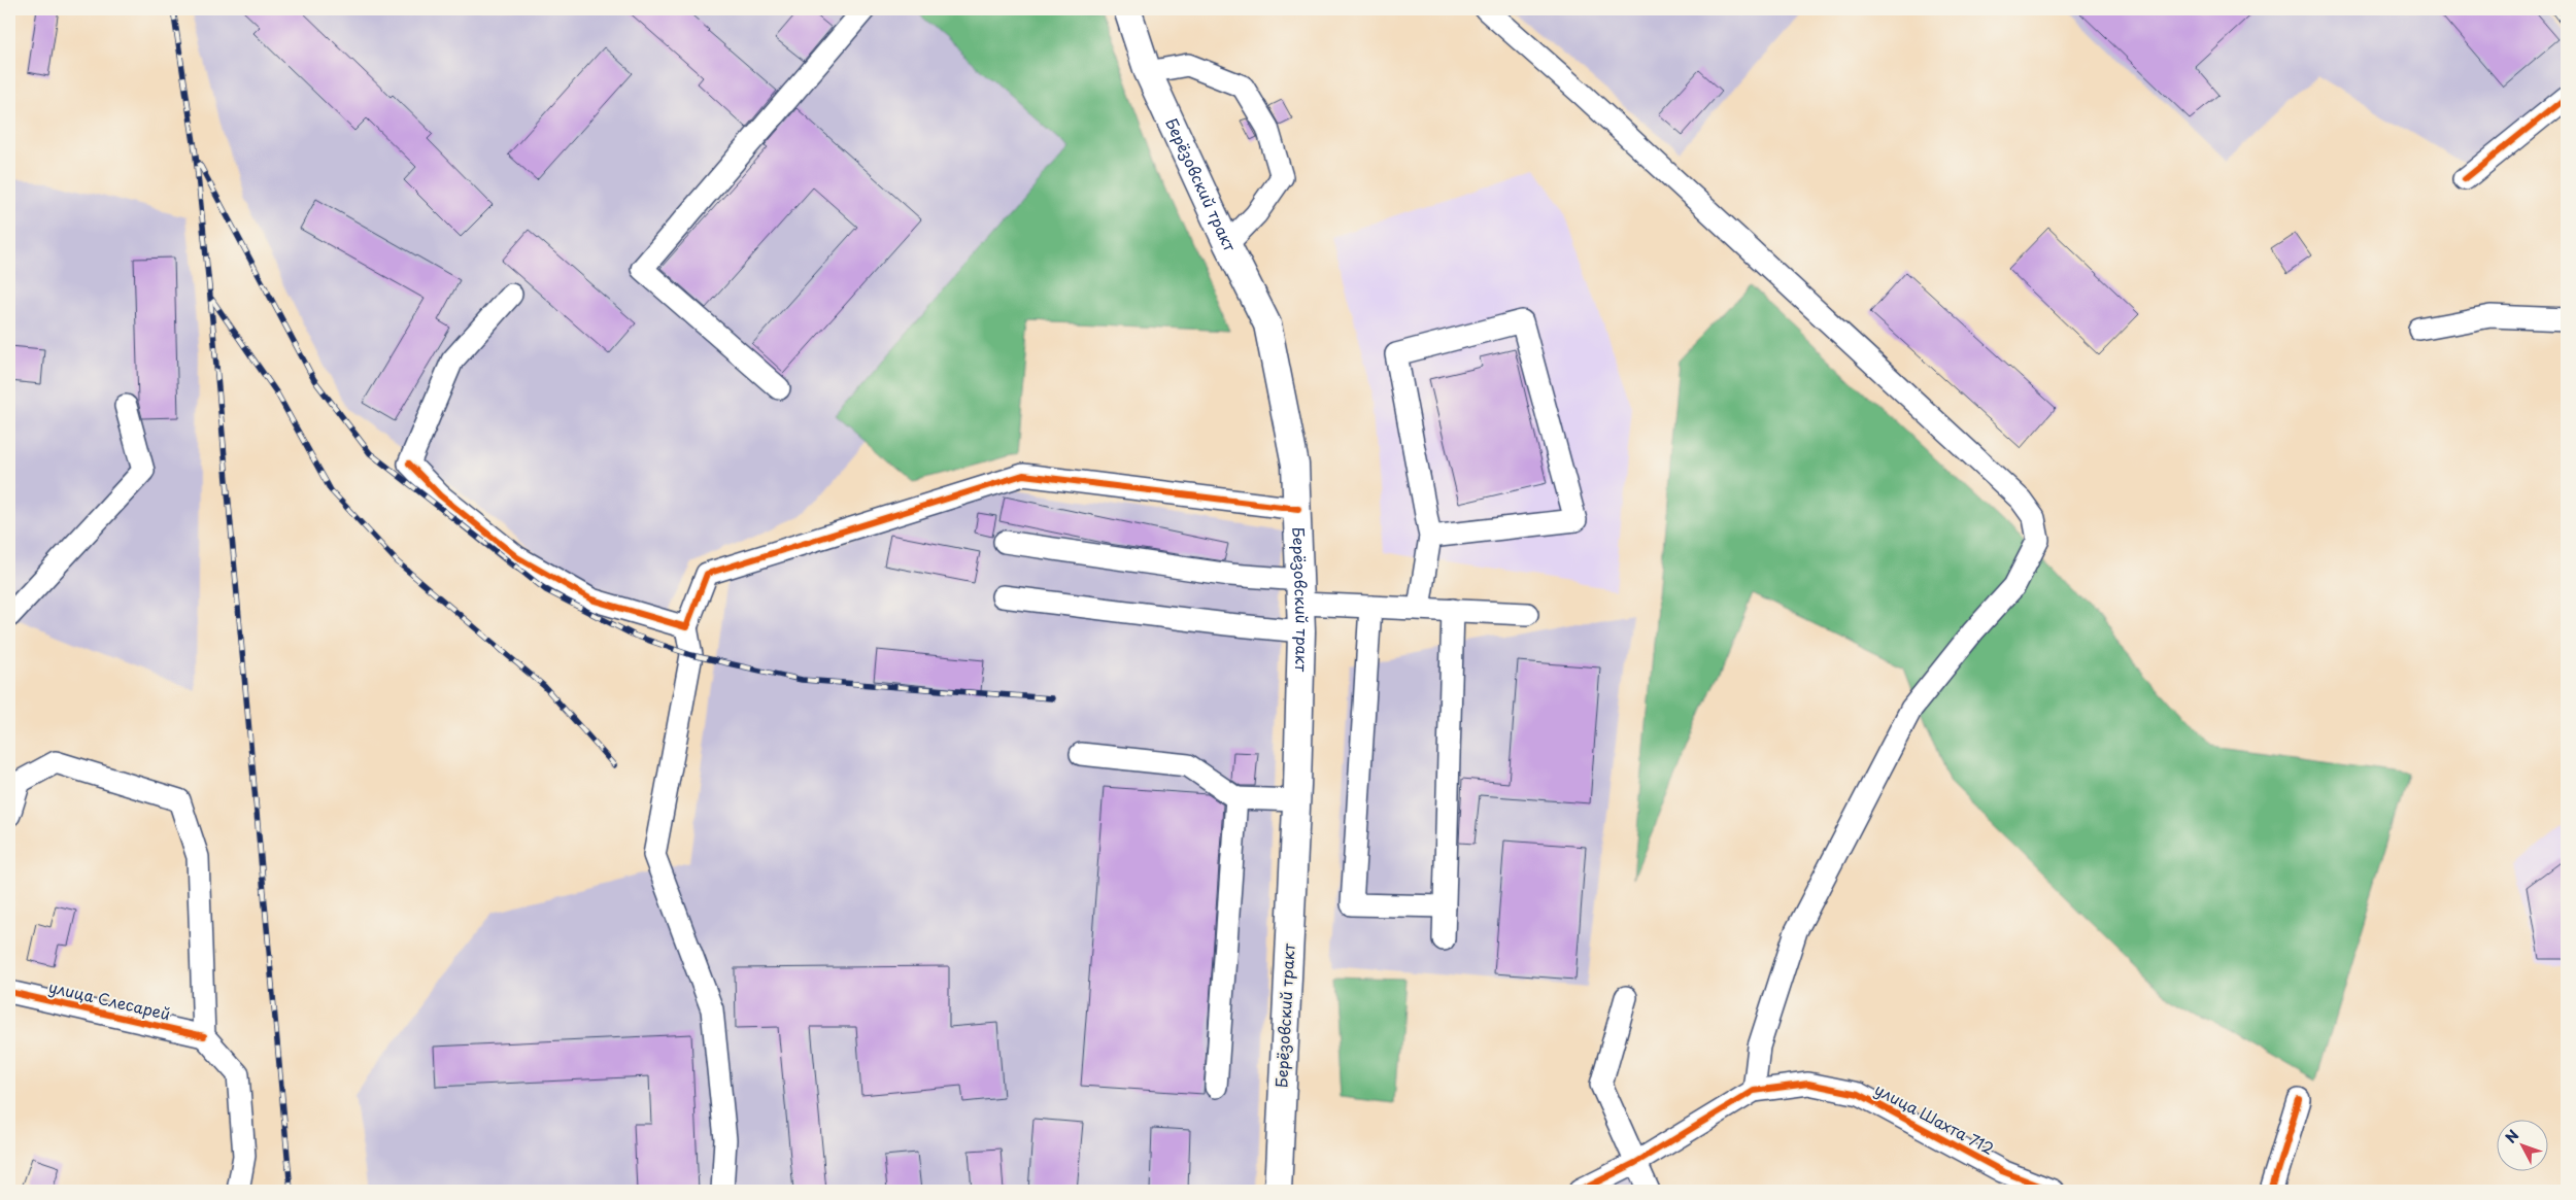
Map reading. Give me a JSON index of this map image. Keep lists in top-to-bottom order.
{
  "streets": {
    "main road": ["Берёзовский тракт"],
    "street": ["улица Слесарей", "улица Шахта 712"]
  },
  "north": "top left"
}
